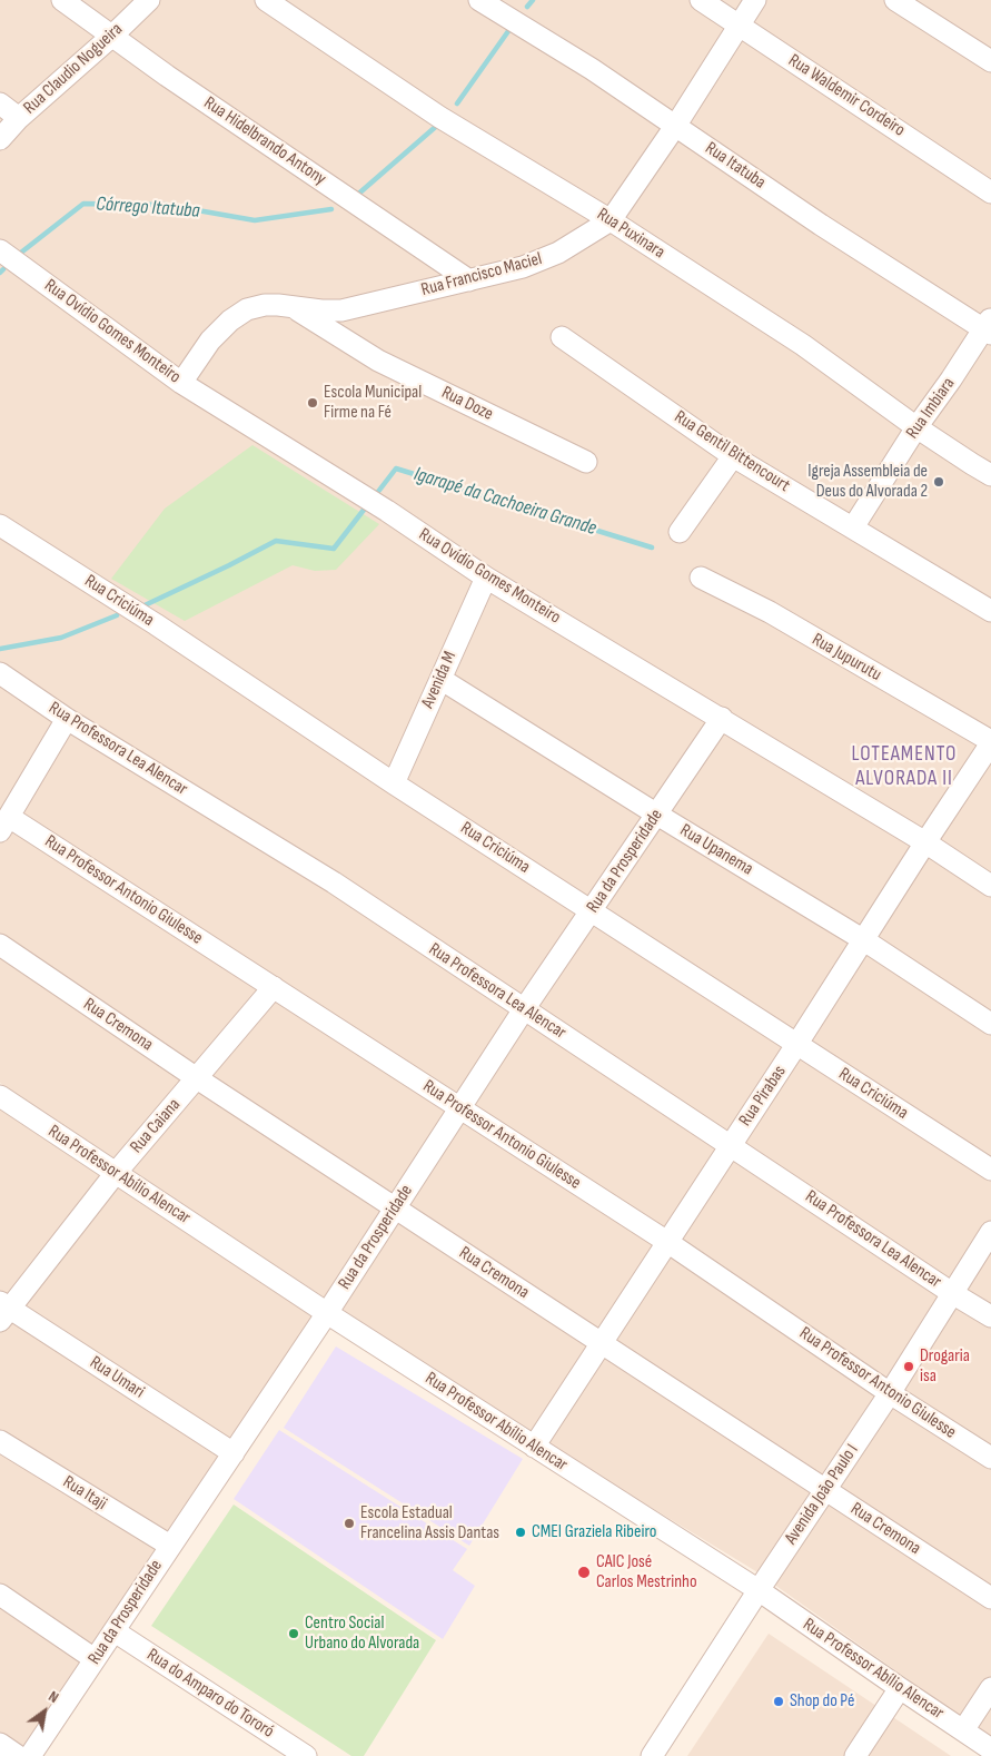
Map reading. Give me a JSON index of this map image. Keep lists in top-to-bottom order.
{
  "streets": {
    "street": [
      "Rua Claudio Nogueira",
      "Rua Waldemir Cordeiro",
      "Rua Hidelbrando Antony",
      "Rua Itatuba",
      "Rua Puxinara",
      "Rua Francisco Maciel",
      "Rua Ovídio Gomes Monteiro",
      "Rua Doze",
      "Rua Imbiara",
      "Rua Gentil Bittencourt",
      "Rua Criciúma",
      "Rua Jupurutu",
      "Avenida M",
      "Rua Professora Lea Alencar",
      "Rua Upanema",
      "Rua da Prosperidade",
      "Rua Professor Antonio Giulesse",
      "Rua Cremona",
      "Rua Pirabas",
      "Rua Caiana",
      "Rua Professor Abílio Alencar",
      "Rua Umari",
      "Rua Itaji",
      "Avenida João Paulo I",
      "Rua do Amparo do Tororó"
    ]
  },
  "crossings": [
    ["Rua Claudio Nogueira", "Rua Hidelbrando Antony"],
    ["Rua Waldemir Cordeiro", "Rua Francisco Maciel"],
    ["Rua Hidelbrando Antony", "Rua Francisco Maciel"],
    ["Rua Itatuba", "Rua Francisco Maciel"],
    ["Rua Itatuba", "Rua Imbiara"],
    ["Rua Puxinara", "Rua Francisco Maciel"],
    ["Rua Puxinara", "Rua Imbiara"],
    ["Rua Francisco Maciel", "Rua Ovídio Gomes Monteiro"],
    ["Rua Francisco Maciel", "Rua Doze"],
    ["Rua Ovídio Gomes Monteiro", "Avenida M"],
    ["Rua Ovídio Gomes Monteiro", "Rua da Prosperidade"],
    ["Rua Ovídio Gomes Monteiro", "Rua Pirabas"],
    ["Rua Imbiara", "Rua Gentil Bittencourt"],
    ["Rua Criciúma", "Avenida M"],
    ["Rua Criciúma", "Rua da Prosperidade"],
    ["Rua Criciúma", "Rua Pirabas"],
    ["Rua Jupurutu", "Rua Pirabas"],
    ["Avenida M", "Rua Upanema"],
    ["Rua Professora Lea Alencar", "Rua da Prosperidade"],
    ["Rua Professora Lea Alencar", "Rua Pirabas"],
    ["Rua Professora Lea Alencar", "Avenida João Paulo I"],
    ["Rua Upanema", "Rua da Prosperidade"],
    ["Rua Upanema", "Rua Pirabas"],
    ["Rua da Prosperidade", "Rua Professor Antonio Giulesse"],
    ["Rua da Prosperidade", "Rua Cremona"],
    ["Rua da Prosperidade", "Rua Professor Abílio Alencar"],
    ["Rua da Prosperidade", "Rua Umari"],
    ["Rua da Prosperidade", "Rua Itaji"],
    ["Rua da Prosperidade", "Rua do Amparo do Tororó"],
    ["Rua Professor Antonio Giulesse", "Rua Pirabas"],
    ["Rua Professor Antonio Giulesse", "Rua Caiana"],
    ["Rua Professor Antonio Giulesse", "Avenida João Paulo I"],
    ["Rua Cremona", "Rua Pirabas"],
    ["Rua Cremona", "Rua Caiana"],
    ["Rua Cremona", "Avenida João Paulo I"],
    ["Rua Pirabas", "Rua Professor Abílio Alencar"],
    ["Rua Caiana", "Rua Professor Abílio Alencar"],
    ["Rua Caiana", "Rua Umari"],
    ["Rua Professor Abílio Alencar", "Avenida João Paulo I"]
  ],
  "districts": ["LOTEAMENTO ALVORADA II"],
  "water": ["Córrego Itatuba", "Igarapé da Cachoeira Grande"],
  "places": [
    "Escola Municipal Firme na Fé",
    "Igreja Assembleia de Deus do Alvorada 2",
    "Drogaria isa",
    "Escola Estadual Francelina Assis Dantas",
    "CMEI Graziela Ribeiro",
    "CAIC José Carlos Mestrinho",
    "Centro Social Urbano do Alvorada",
    "Shop do Pé"
  ],
  "north": "top right"
}
